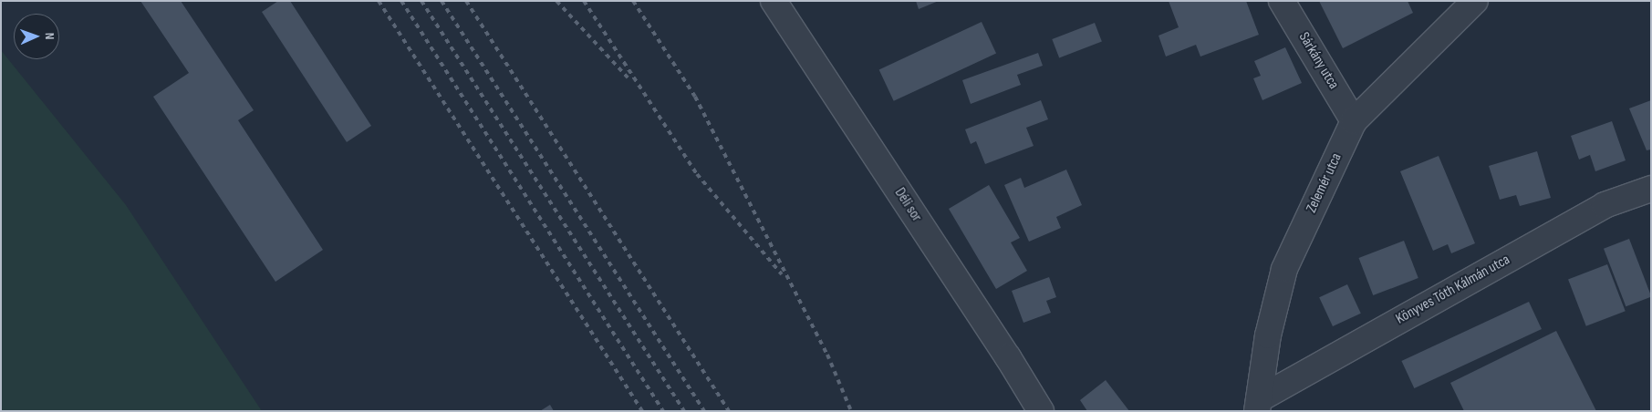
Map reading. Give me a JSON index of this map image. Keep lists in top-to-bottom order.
{
  "streets": {
    "street": [
      "Sárkány utca",
      "Zelemér utca",
      "Déli sor",
      "Könyves Tóth Kálmán utca"
    ]
  },
  "crossings": [
    ["Sárkány utca", "Zelemér utca"],
    ["Zelemér utca", "Könyves Tóth Kálmán utca"]
  ],
  "north": "right"
}
